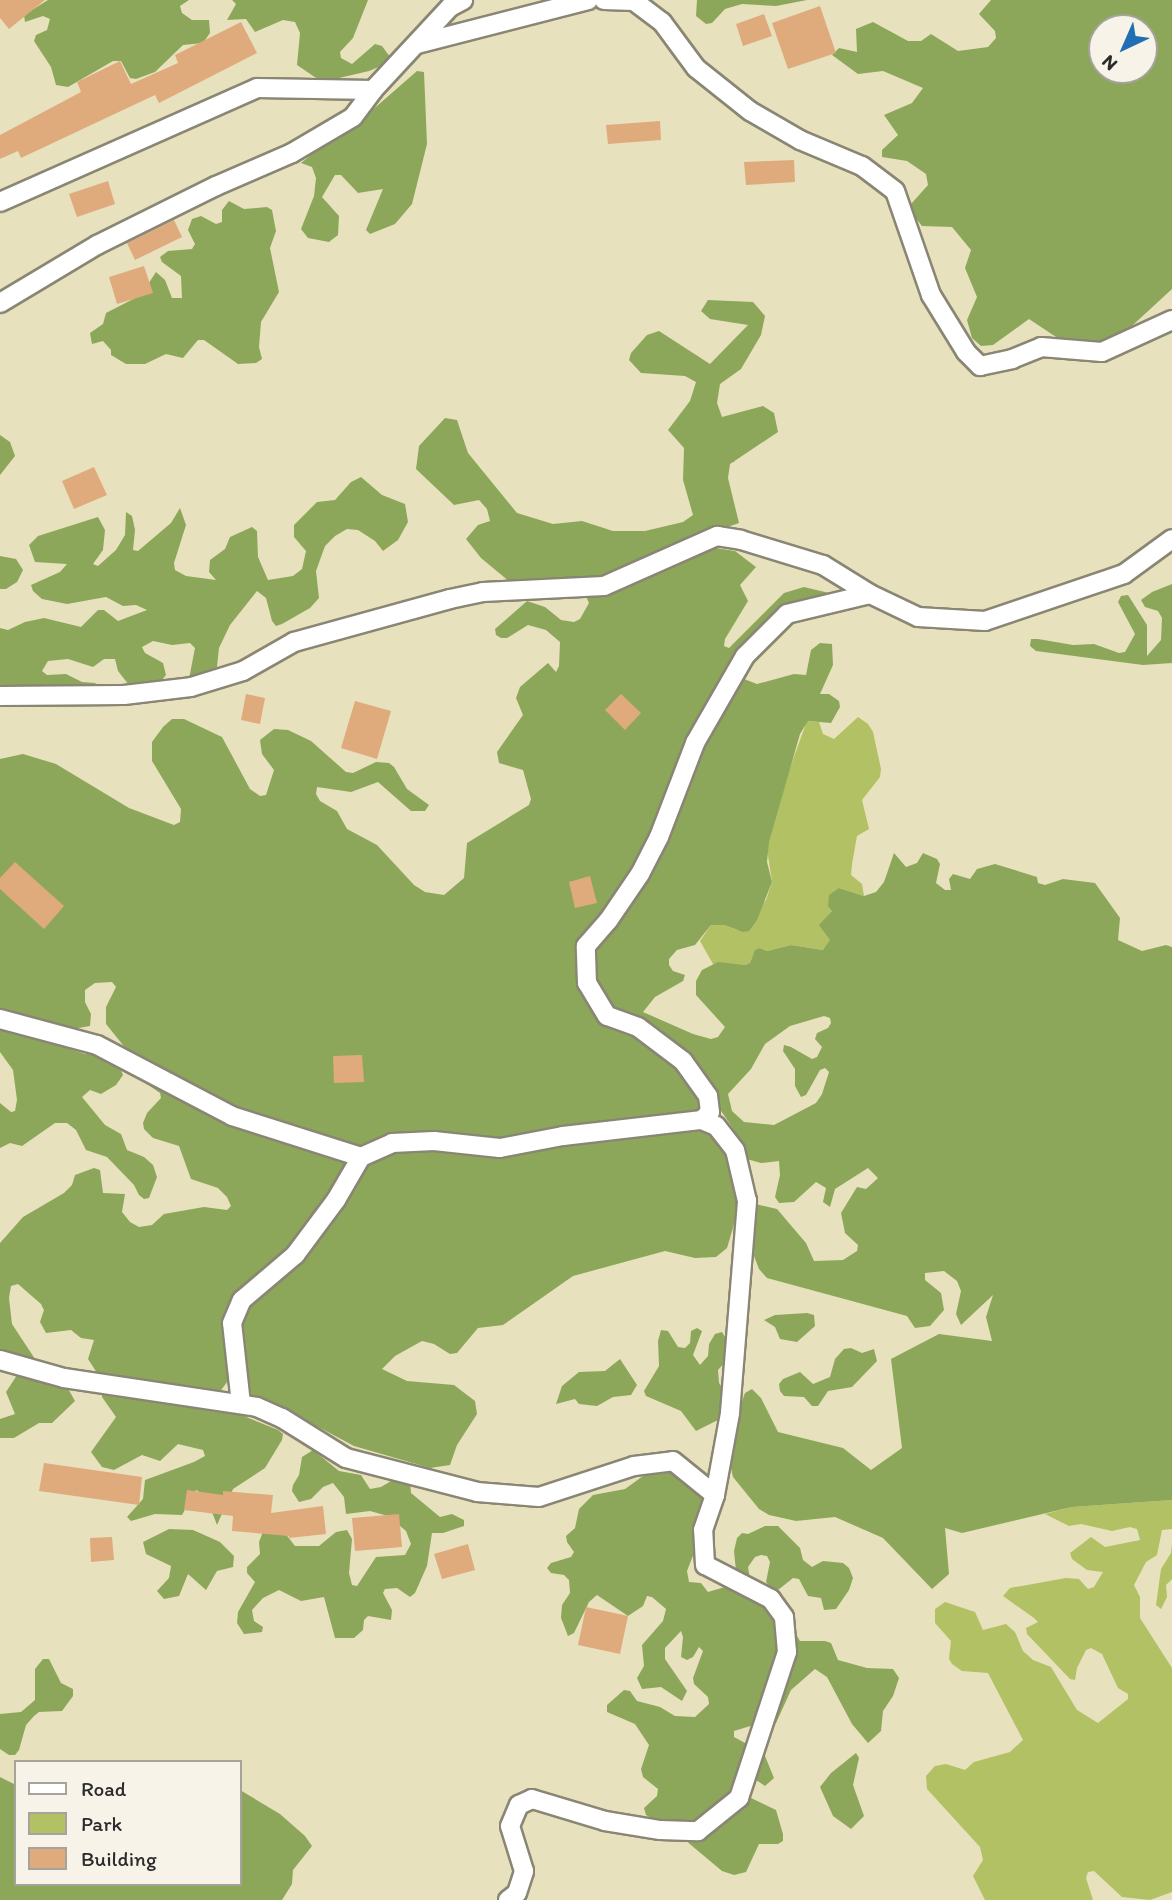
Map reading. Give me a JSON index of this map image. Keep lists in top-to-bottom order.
{
  "legend": ["Road", "Park", "Building"],
  "north": "bottom left"
}
